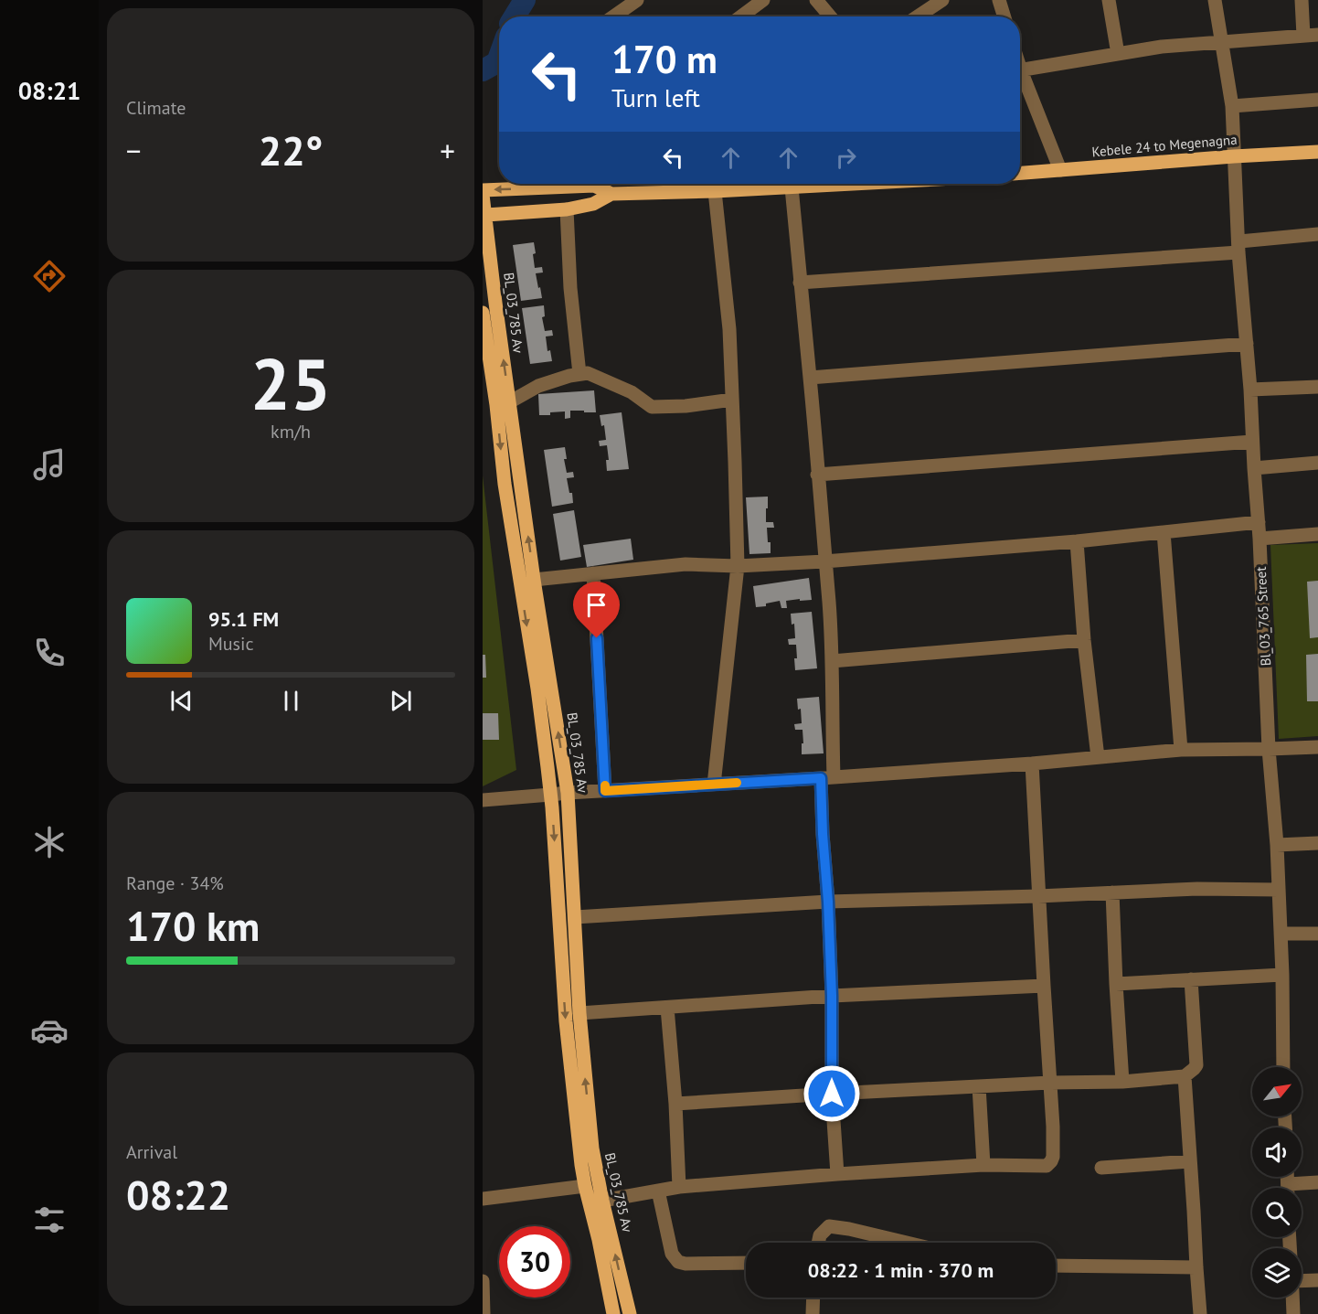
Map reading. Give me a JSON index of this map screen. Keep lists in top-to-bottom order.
{
  "streets": {
    "main road": ["Kebele 24 to Megenagna", "BL_03_785 Av"],
    "street": ["Bl_03_765 Street"]
  },
  "crossings": [
    ["Kebele 24 to Megenagna", "Bl_03_765 Street"]
  ],
  "north": "top right",
  "page": {
    "tabs": "08:21",
    "tile": [
      "Climate",
      ["25", "km/h"],
      ["Range · 34%", "170 km"],
      ["Arrival", "08:22"]
    ],
    "turn": ["170 m", "Turn left"],
    "heat": ["−", "22°", "+"],
    "song": ["95.1 FM", "Music"],
    "limit": "30",
    "trip": "08:22 · 1 min · 370 m"
  }
}
